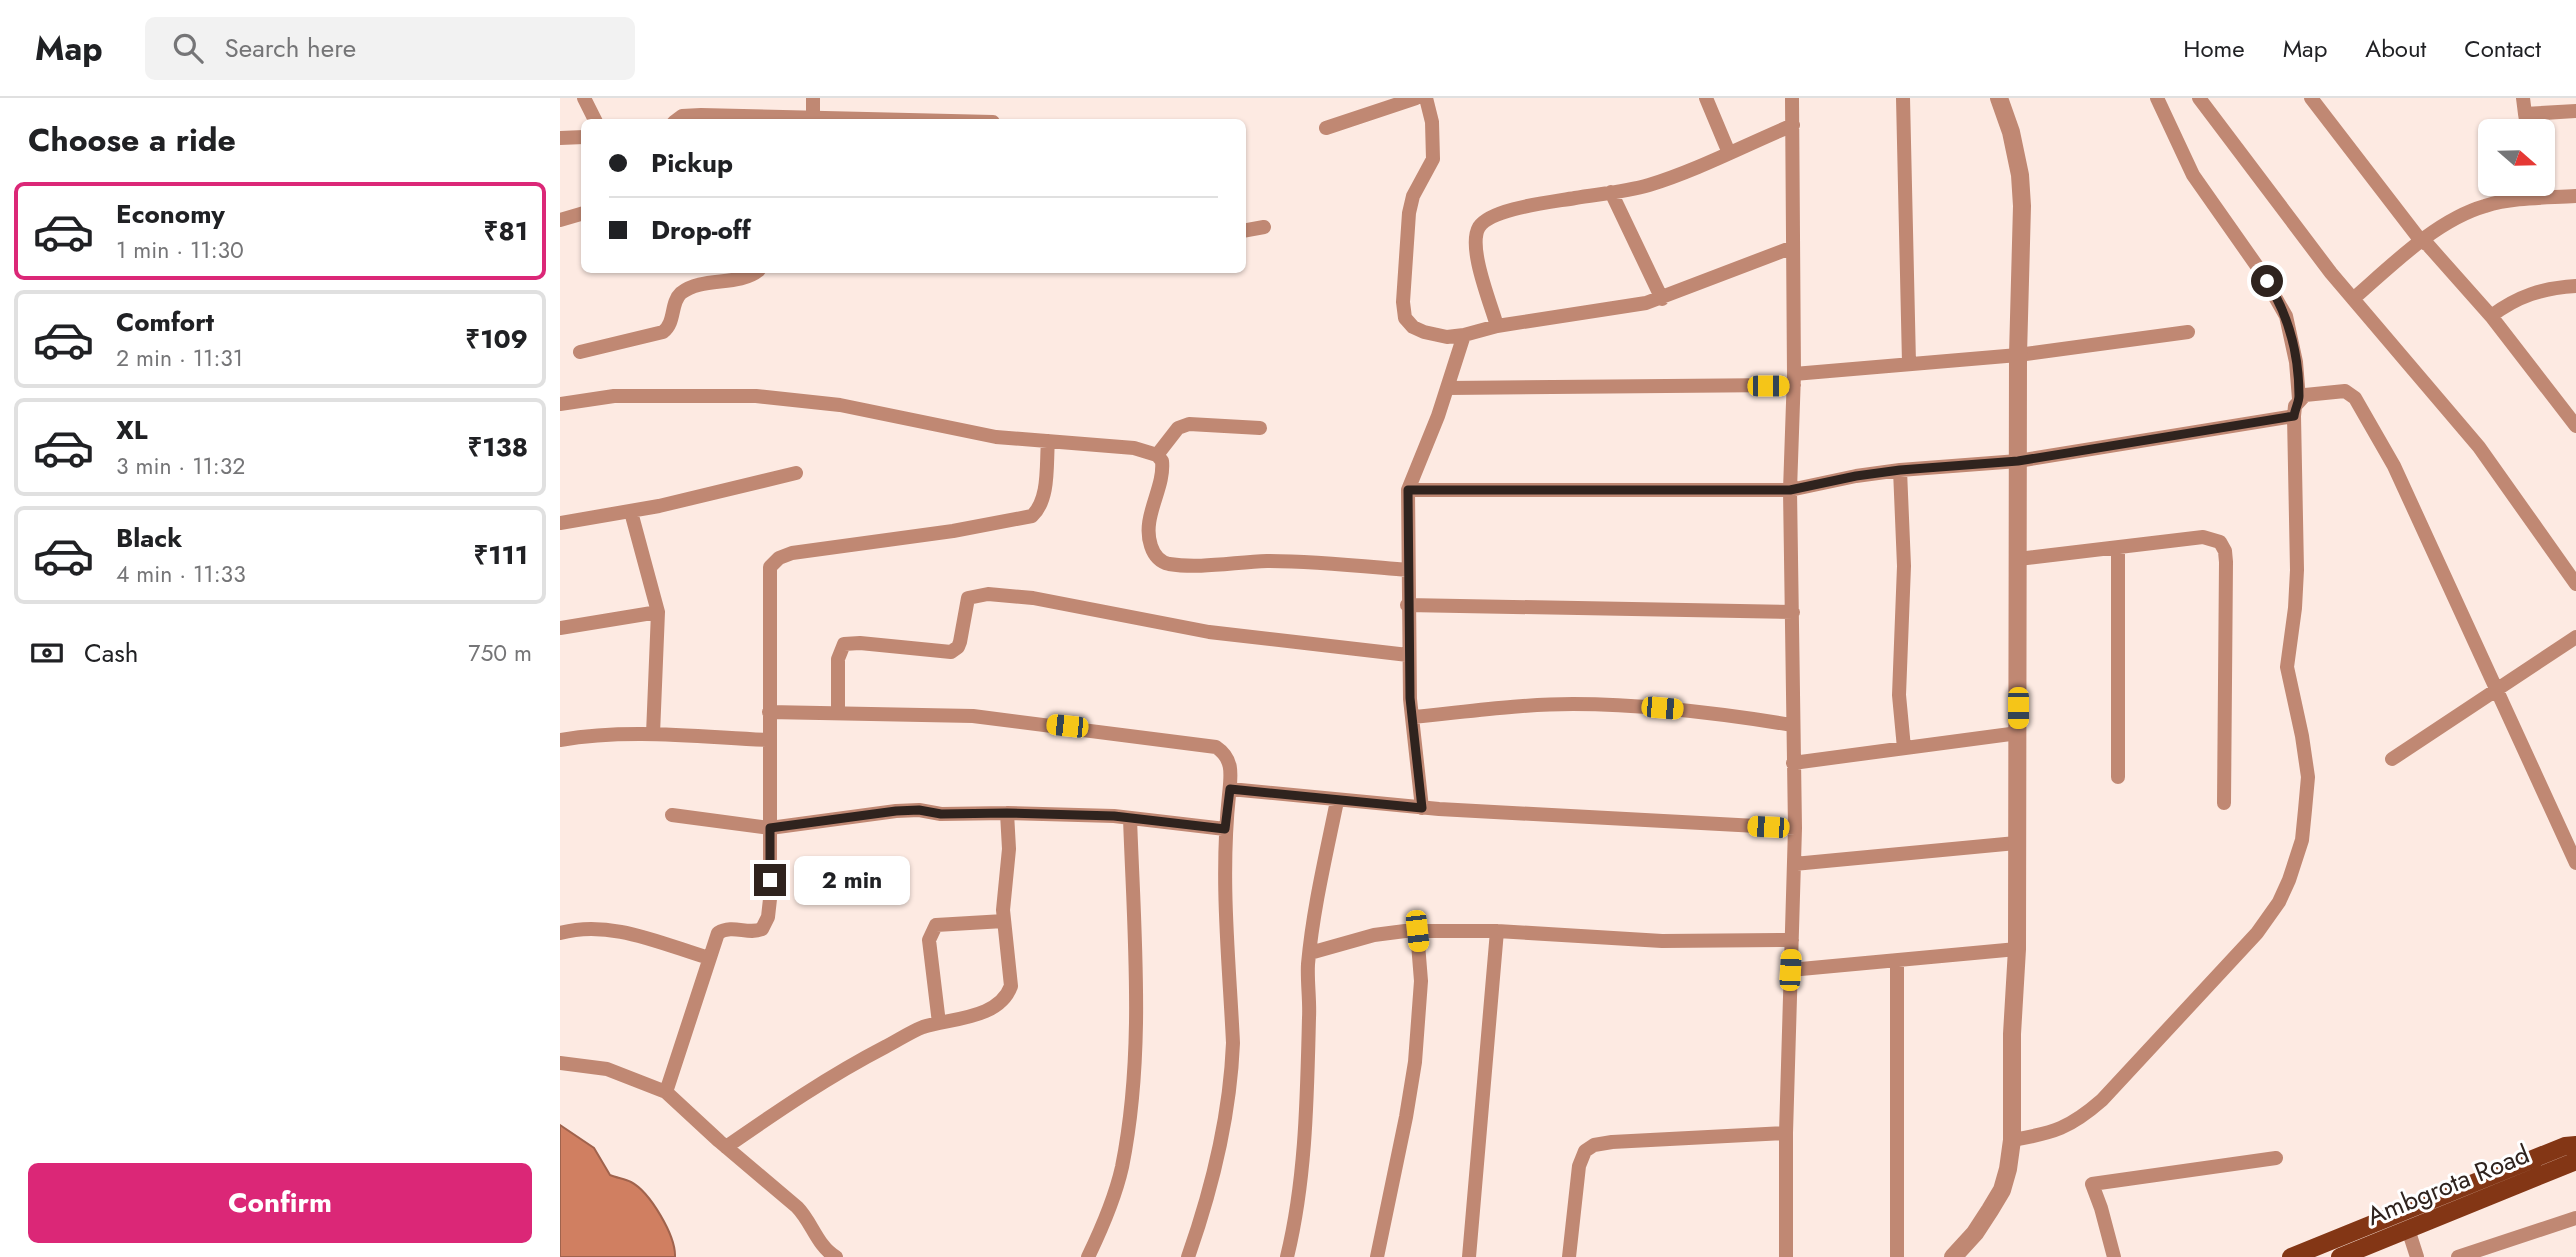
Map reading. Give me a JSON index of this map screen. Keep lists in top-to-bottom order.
{
  "streets": {
    "main road": ["Ambgrota Road"]
  },
  "north": "right",
  "page": {
    "header": "Map",
    "search": "Search here",
    "nav": [
      "Home",
      "Map",
      "About",
      "Contact"
    ],
    "heading": "Choose a ride",
    "banner": ["Pickup", "Drop-off"],
    "list": [
      {
        "name": "Economy",
        "note": "1 min · 11:30",
        "value": "₹81"
      },
      {
        "name": "Comfort",
        "note": "2 min · 11:31",
        "value": "₹109"
      },
      {
        "name": "XL",
        "note": "3 min · 11:32",
        "value": "₹138"
      },
      {
        "name": "Black",
        "note": "4 min · 11:33",
        "value": "₹111"
      }
    ],
    "pay": ["Cash", "750 m"],
    "bubble": "2 min",
    "buttons": "Confirm"
  }
}
